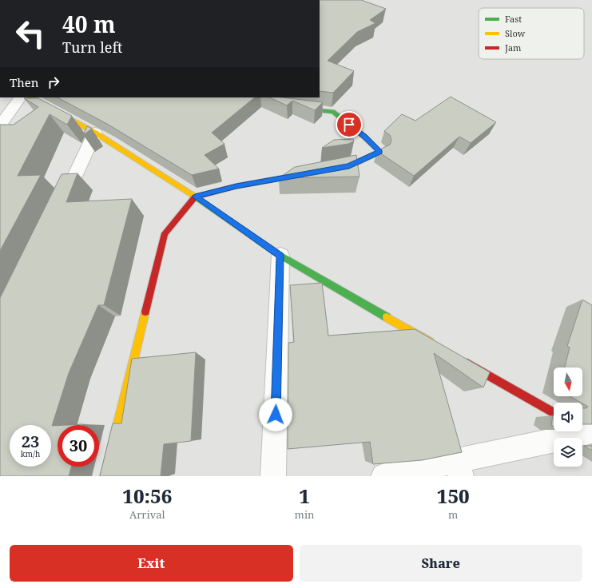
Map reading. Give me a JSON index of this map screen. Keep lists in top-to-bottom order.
{
  "legend": ["Fast", "Slow", "Jam"],
  "north": "bottom",
  "page": {
    "turn": ["40 m", "Turn left"],
    "then": "Then",
    "speed": "23 km/h",
    "limit": "30",
    "eta": [
      "10:56",
      "Arrival",
      "1",
      "min",
      "150",
      "m"
    ],
    "buttons": ["Exit", "Share"]
  }
}
